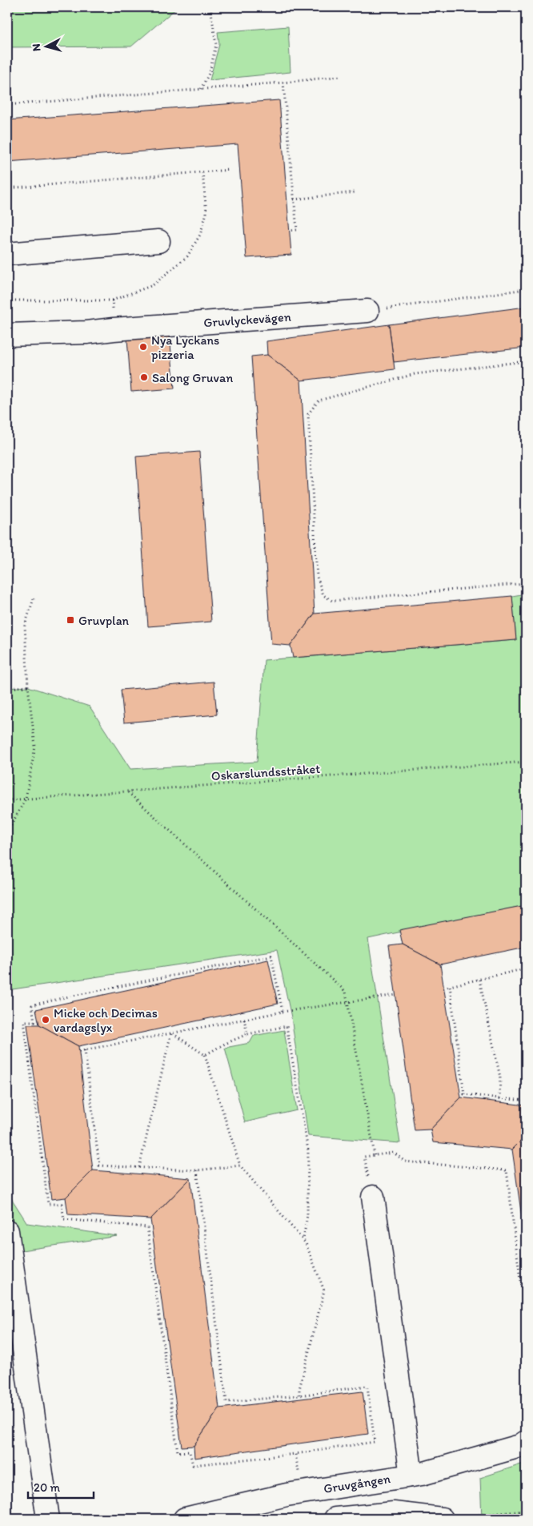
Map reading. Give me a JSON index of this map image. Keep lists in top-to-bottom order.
{
  "streets": {
    "street": ["Gruvlyckevägen", "Gruvgången"],
    "path": ["Oskarslundsstråket"]
  },
  "places": {
    "other": ["Nya Lyckans pizzeria", "Salong Gruvan", "Micke och Decimas vardagslyx"],
    "transit": ["Gruvplan"]
  },
  "scale_bar": "20 m",
  "north": "left"
}
